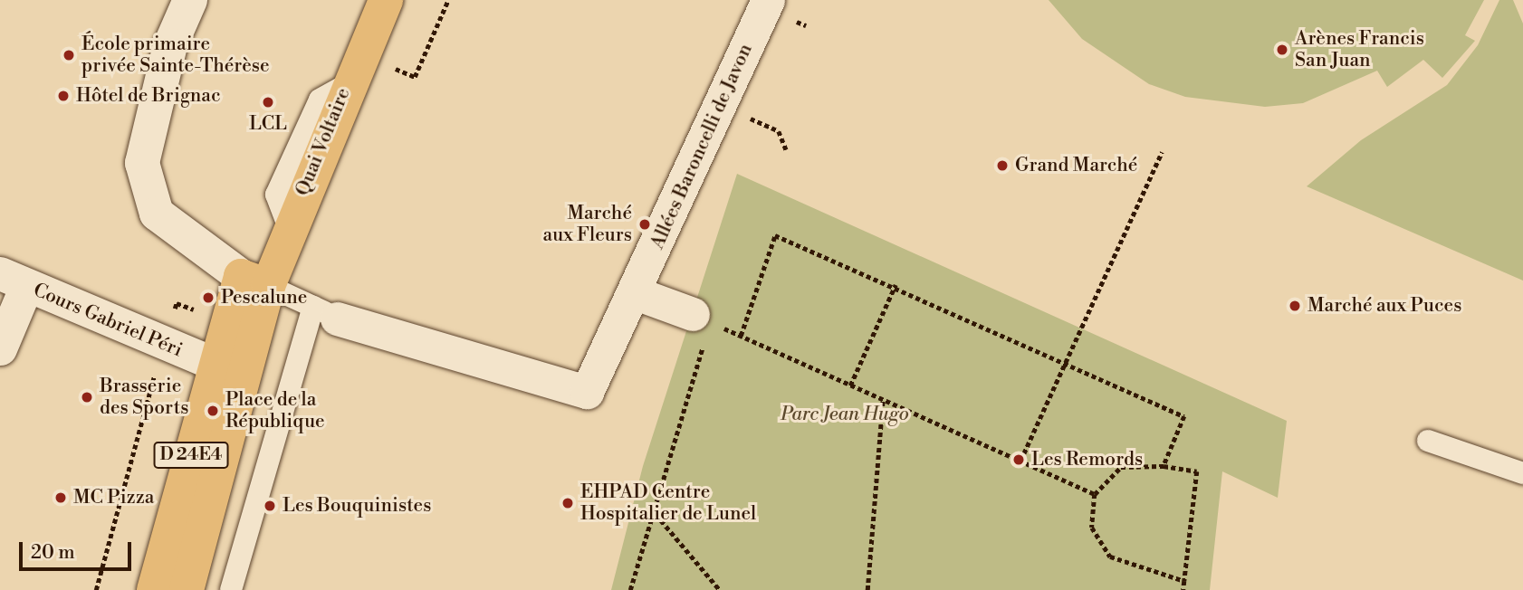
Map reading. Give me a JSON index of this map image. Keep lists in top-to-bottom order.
{
  "streets": {
    "main road": ["Quai Voltaire", "D 24E4"],
    "street": ["Allées Baroncelli de Javon", "Cours Gabriel Péri"]
  },
  "crossings": [
    ["Quai Voltaire", "D 24E4"],
    ["Cours Gabriel Péri", "D 24E4"]
  ],
  "parks": ["Parc Jean Hugo"],
  "places": [
    "Arènes Francis San Juan",
    "École primaire privée Sainte-Thérèse",
    "Hôtel de Brignac",
    "LCL",
    "Grand Marché",
    "Marché aux Fleurs",
    "Pescalune",
    "Marché aux Puces",
    "Brasserie des Sports",
    "Place de la République",
    "Les Remords",
    "MC Pizza",
    "EHPAD Centre Hospitalier de Lunel",
    "Les Bouquinistes"
  ],
  "scale_bar": "20 m"
}
